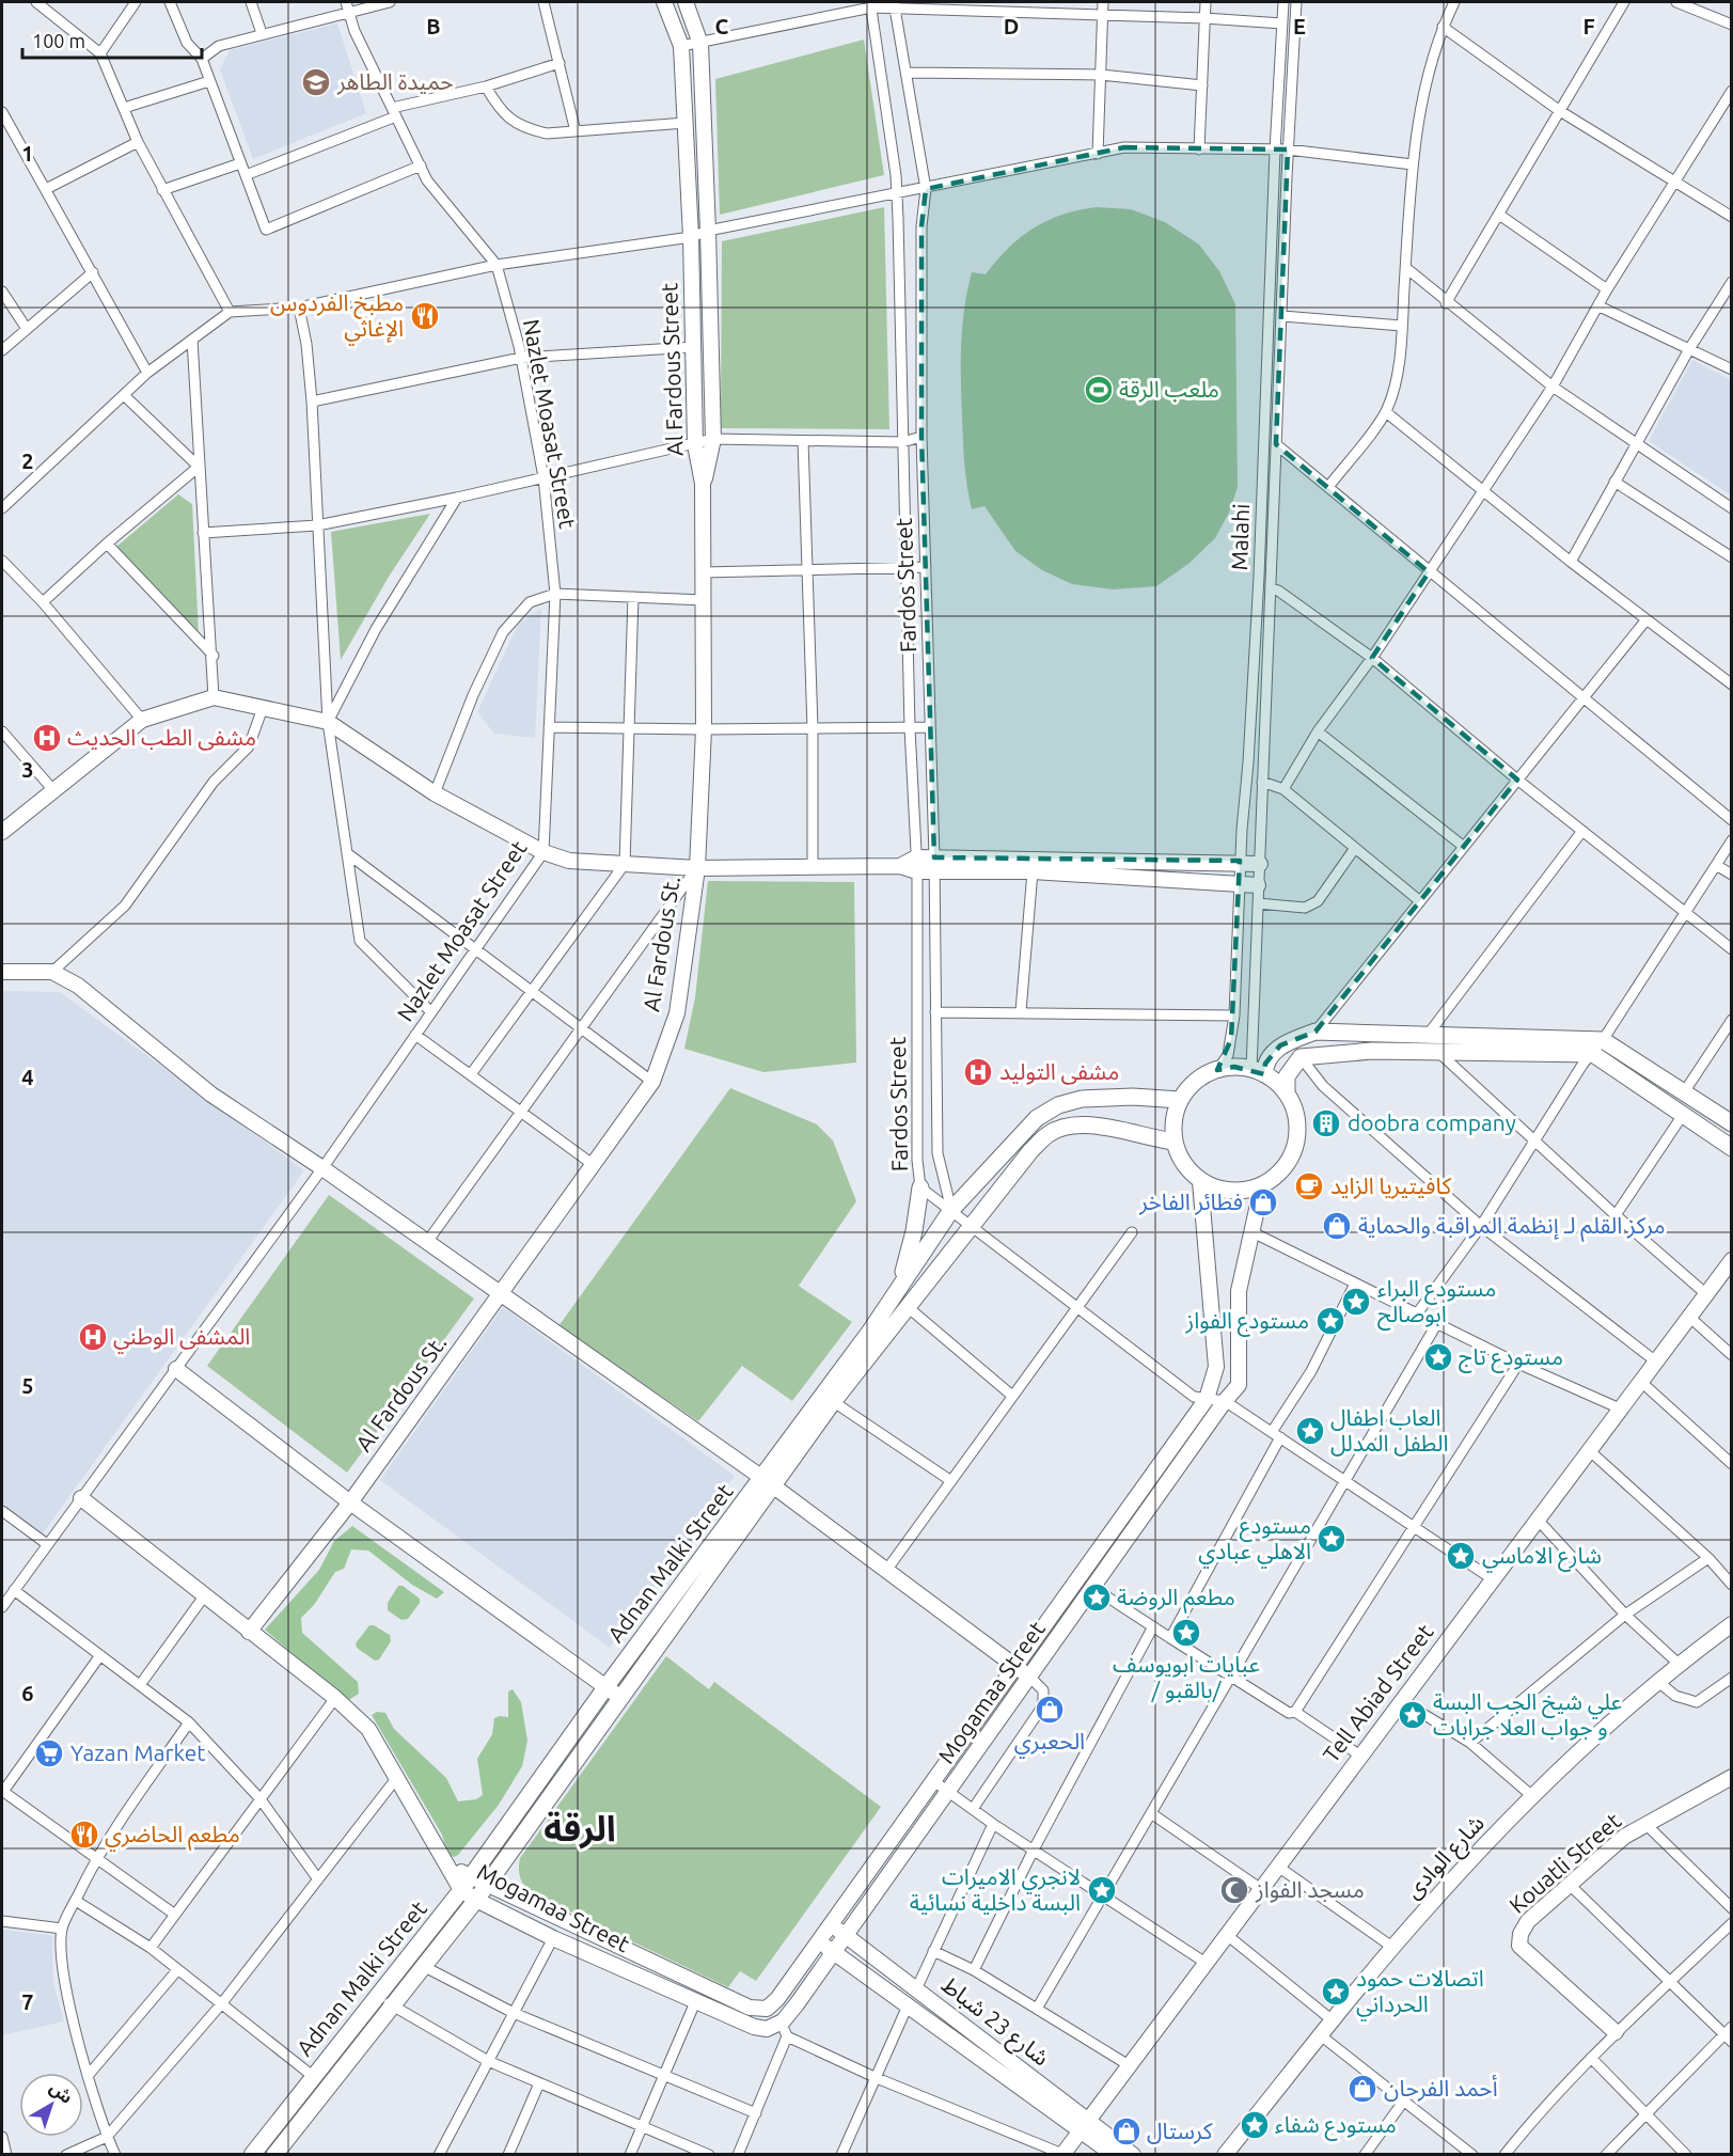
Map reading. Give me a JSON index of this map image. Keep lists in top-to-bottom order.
{
  "streets": {
    "main road": [
      "Al Fardous Street",
      "Al Fardous St.",
      "Adnan Malki Street",
      "Mogamaa Street",
      "Tell Abiad Street",
      "شارع الوادى",
      "Kouatli Street",
      "شارع 23 شباط"
    ],
    "street": ["Nazlet Moasat Street", "Malahi", "Fardos Street"]
  },
  "crossings": [
    ["Al Fardous Street", "Al Fardous St."],
    ["Malahi", "Adnan Malki Street"],
    ["Malahi", "Mogamaa Street"],
    ["Fardos Street", "Adnan Malki Street"],
    ["Adnan Malki Street", "Mogamaa Street"],
    ["Mogamaa Street", "شارع 23 شباط"],
    ["Tell Abiad Street", "شارع 23 شباط"]
  ],
  "districts": ["الرقة"],
  "places": {
    "school or university": ["حميدة الطاهر"],
    "restaurant": ["مطبخ الفردوس الإغاثي", "مطعم الحاضري"],
    "sports": ["ملعب الرقة"],
    "hospital": ["مشفى الطب الحديث", "مشفى التوليد", "المشفى الوطني"],
    "building": ["doobra company"],
    "cafe": ["كافيتيريا الزايد"],
    "shop": [
      "فطائر الفاخر",
      "مركز القلم لـ إنظمة المراقبة والحماية",
      "الحعبري",
      "أحمد الفرحان",
      "كرستال"
    ],
    "place": [
      "مستودع البراء ابوصالح",
      "مستودع الفواز",
      "مستودع تاج",
      "العاب اطفال الطفل المدلل",
      "مستودع الاهلي عبادي",
      "شارع الاماسي",
      "مطعم الروضة",
      "عبايات ابويوسف / بالقبو/",
      "علي شيخ الجب البسة و جواب العلا جرابات",
      "لانجري الاميرات البسة داخلية نسائية",
      "اتصالات حمود الحرداني",
      "مستودع شفاء"
    ],
    "supermarket": ["Yazan Market"],
    "mosque": ["مسجد الفواز"]
  },
  "scale_bar": "100 m",
  "north": "top right",
  "grid": {
    "columns": [
      "B",
      "C",
      "D",
      "E",
      "F"
    ],
    "rows": [
      "1",
      "2",
      "3",
      "4",
      "5",
      "6",
      "7"
    ]
  }
}
